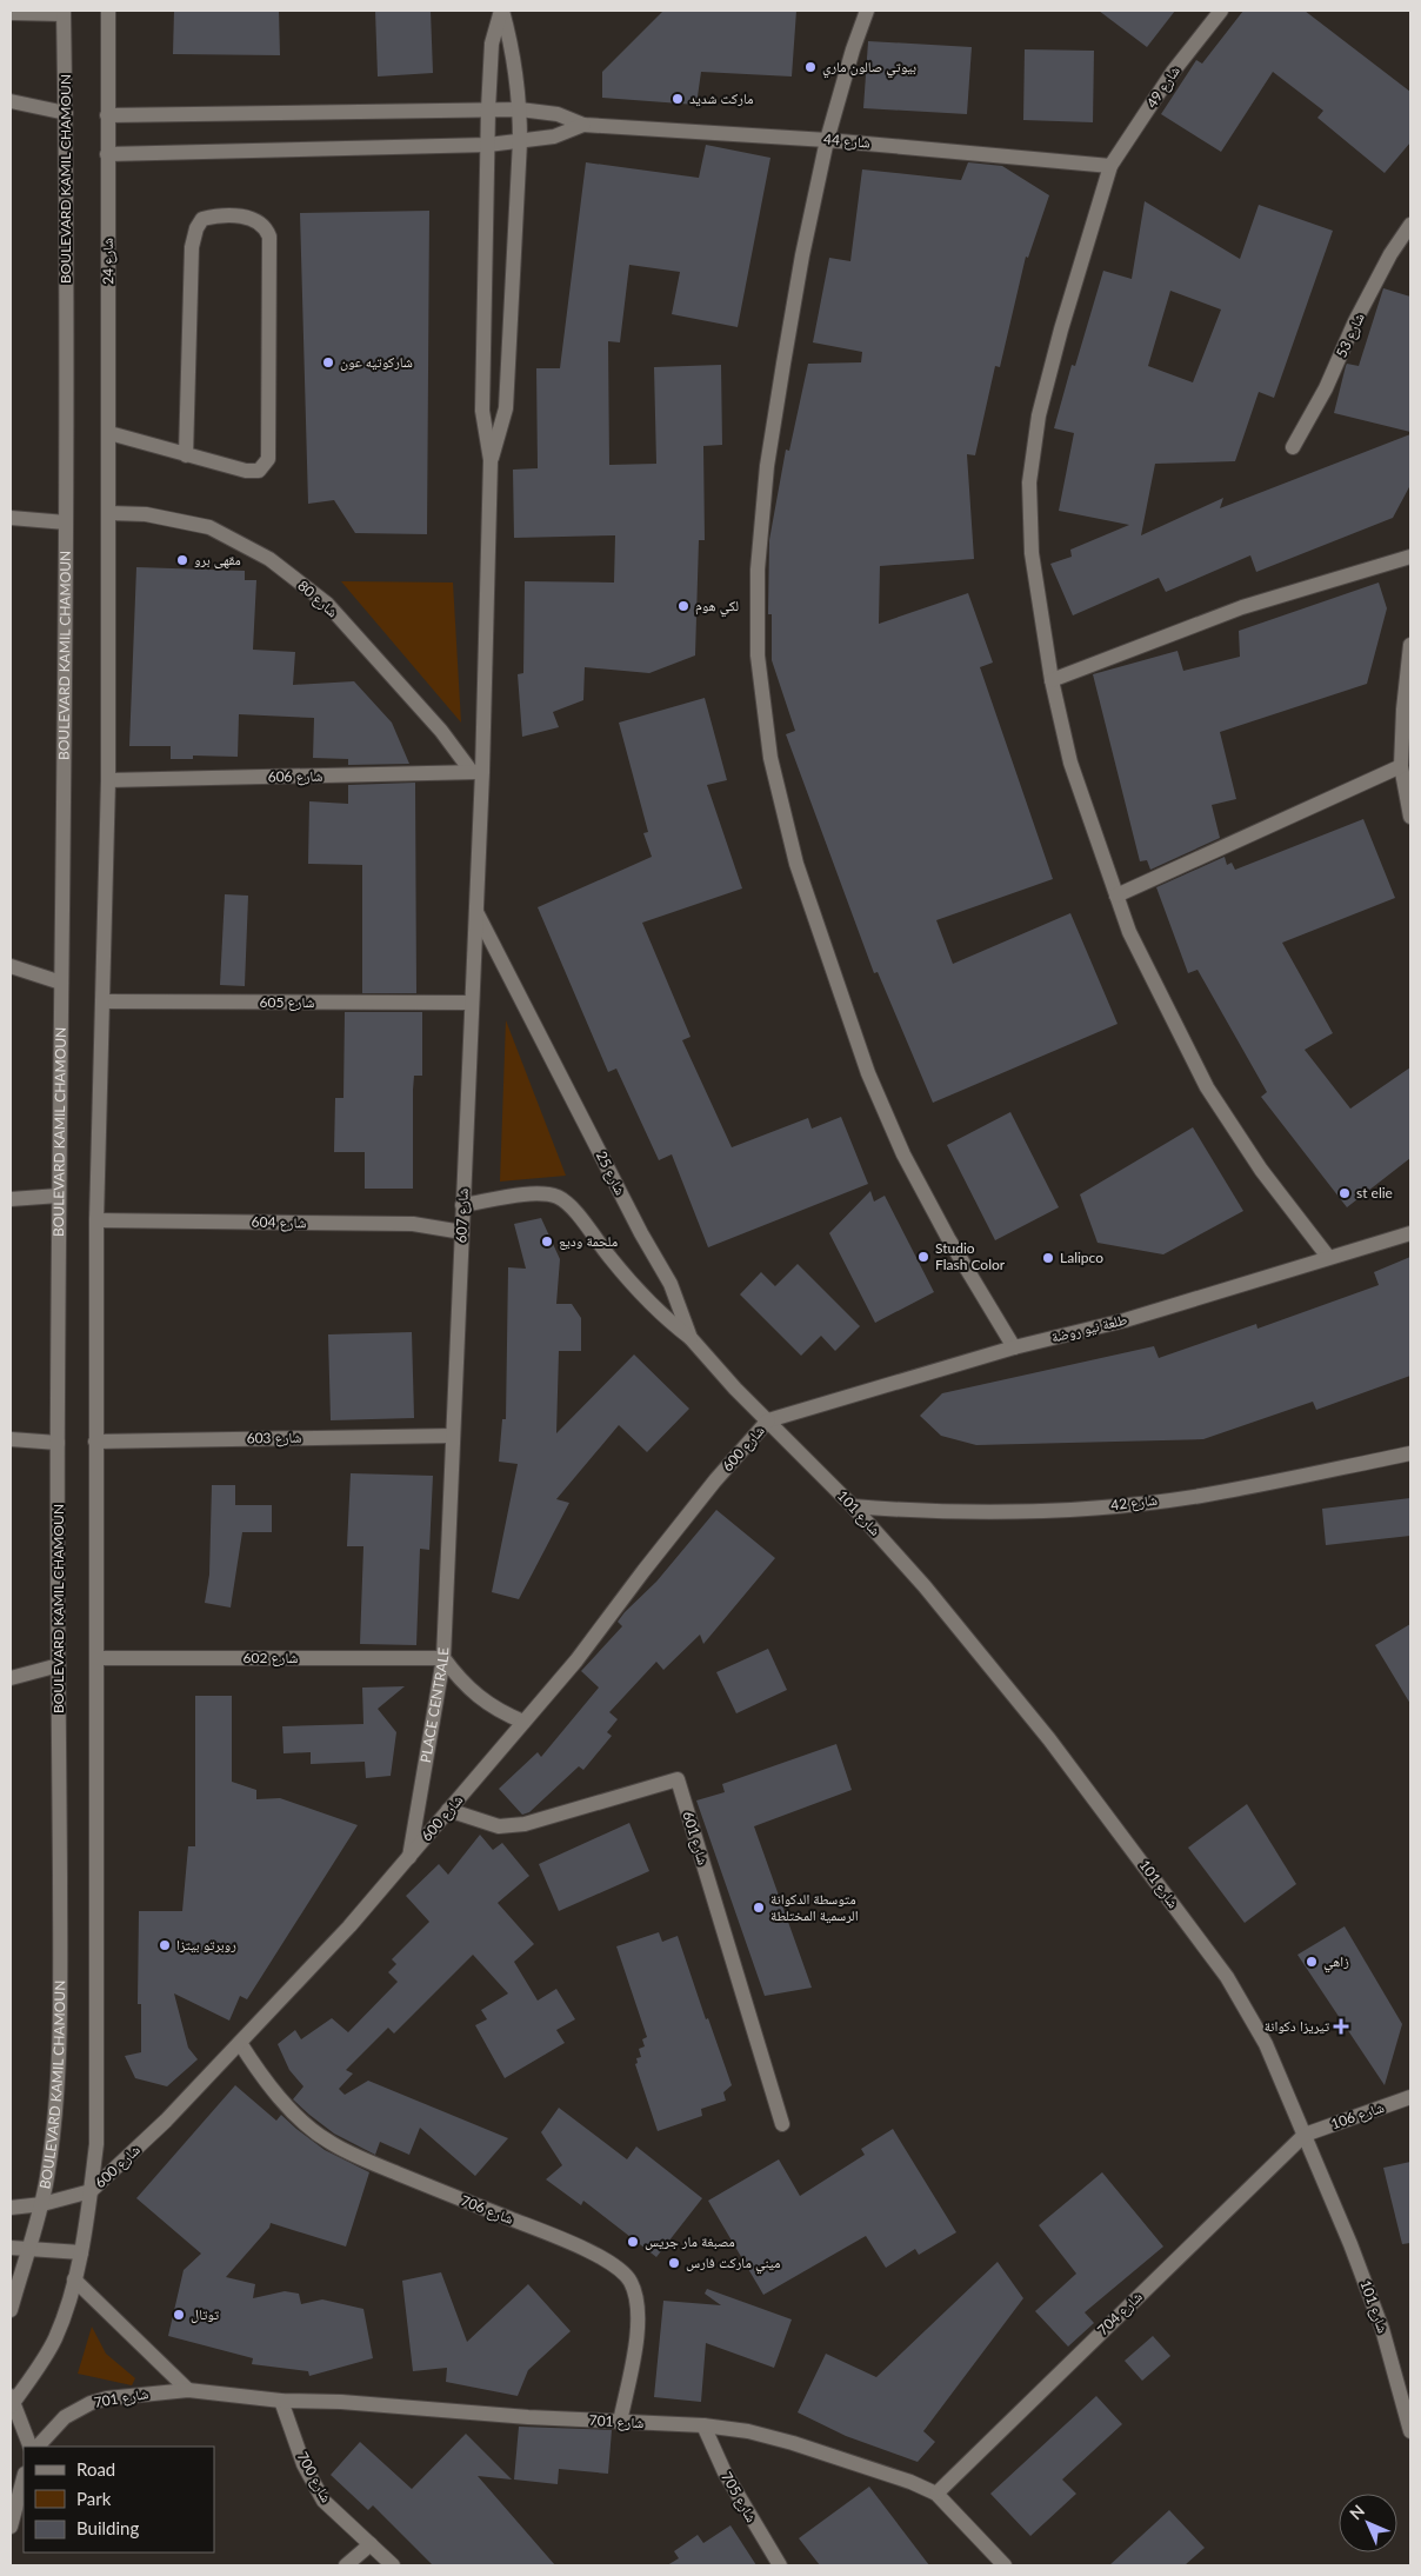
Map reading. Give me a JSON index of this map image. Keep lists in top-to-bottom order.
{
  "streets": {
    "street": [
      "شارع 49",
      "شارع 44",
      "BOULEVARD KAMIL CHAMOUN",
      "شارع 24",
      "شارع 53",
      "شارع 80",
      "شارع 606",
      "شارع 605",
      "شارع 25",
      "شارع 607",
      "شارع 604",
      "طلعة نيو روضة",
      "شارع 603",
      "شارع 600",
      "شارع 42",
      "شارع 101",
      "شارع 602",
      "PLACE CENTRALE",
      "شارع 601",
      "شارع 106",
      "شارع 706",
      "شارع 704",
      "شارع 701",
      "شارع 700",
      "شارع 705"
    ]
  },
  "crossings": [
    ["شارع 49", "شارع 44"],
    ["شارع 49", "طلعة نيو روضة"],
    ["شارع 24", "شارع 80"],
    ["شارع 80", "شارع 606"],
    ["شارع 80", "شارع 607"],
    ["شارع 606", "شارع 607"],
    ["شارع 605", "شارع 607"],
    ["شارع 25", "شارع 607"],
    ["شارع 25", "طلعة نيو روضة"],
    ["شارع 25", "شارع 600"],
    ["شارع 25", "شارع 101"],
    ["شارع 607", "شارع 604"],
    ["شارع 607", "شارع 603"],
    ["شارع 607", "شارع 602"],
    ["شارع 607", "PLACE CENTRALE"],
    ["طلعة نيو روضة", "شارع 600"],
    ["طلعة نيو روضة", "شارع 101"],
    ["شارع 600", "شارع 101"],
    ["شارع 600", "PLACE CENTRALE"],
    ["شارع 600", "شارع 601"],
    ["شارع 600", "شارع 706"],
    ["شارع 42", "شارع 101"],
    ["شارع 101", "شارع 106"],
    ["شارع 101", "شارع 704"],
    ["شارع 602", "PLACE CENTRALE"],
    ["شارع 106", "شارع 704"],
    ["شارع 706", "شارع 701"],
    ["شارع 704", "شارع 701"],
    ["شارع 701", "شارع 700"],
    ["شارع 701", "شارع 705"]
  ],
  "places": {
    "other": [
      "بيوتي صالون ماري",
      "ماركت شديد",
      "شاركوتيه عون",
      "مقهى برو",
      "لكي هوم",
      "st elie",
      "ملحمة وديع",
      "Studio Flash Color",
      "Lalipco",
      "متوسطة الدكوانة الرسمية المختلطة",
      "روبرتو بيتزا",
      "زاهي",
      "مصبغة مار جريس",
      "ميني ماركت فارس",
      "توتال"
    ],
    "health": ["تيريزا دكوانة"]
  },
  "legend": ["Road", "Park", "Building"],
  "north": "top left"
}
